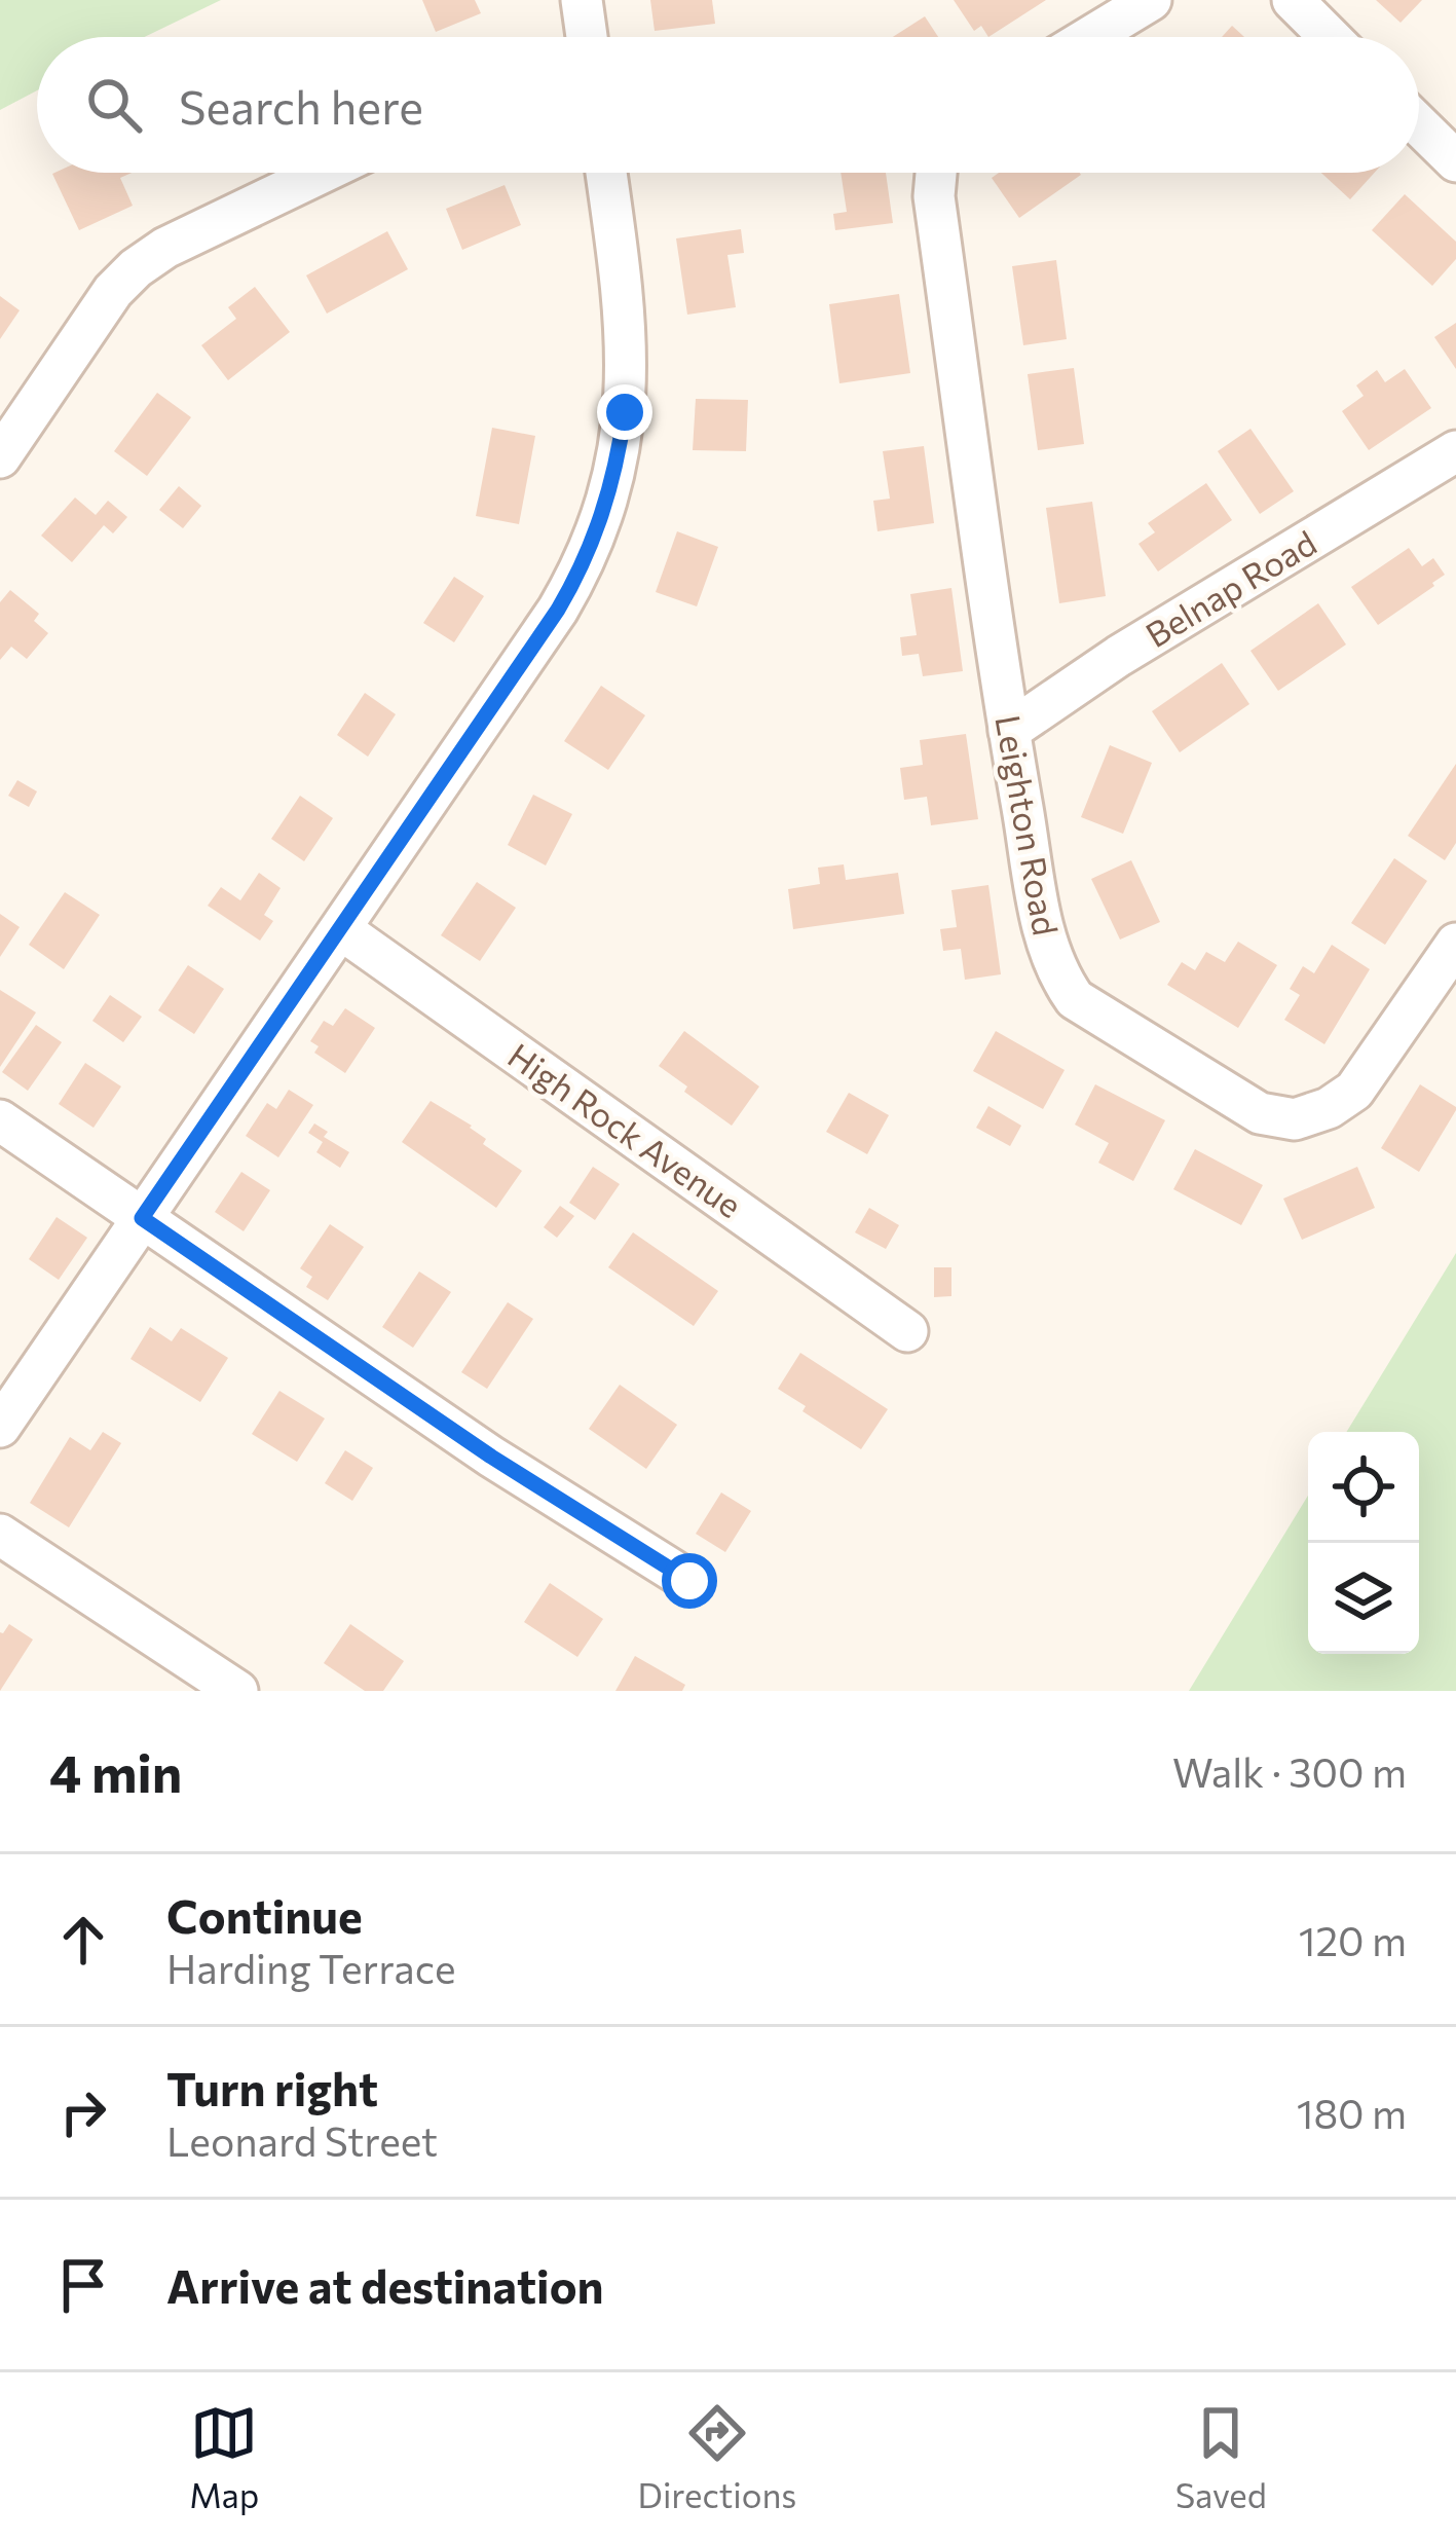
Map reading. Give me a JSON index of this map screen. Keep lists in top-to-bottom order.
{
  "streets": {
    "street": ["Belnap Road", "Leighton Road", "High Rock Avenue"]
  },
  "crossings": [
    ["Belnap Road", "Leighton Road"]
  ],
  "page": {
    "search": "Search here",
    "heading": ["4 min", "Walk · 300 m"],
    "list": [
      ["Continue", "Harding Terrace", "120 m"],
      ["Turn right", "Leonard Street", "180 m"],
      "Arrive at destination"
    ],
    "nav": ["Map", "Directions", "Saved"]
  }
}
